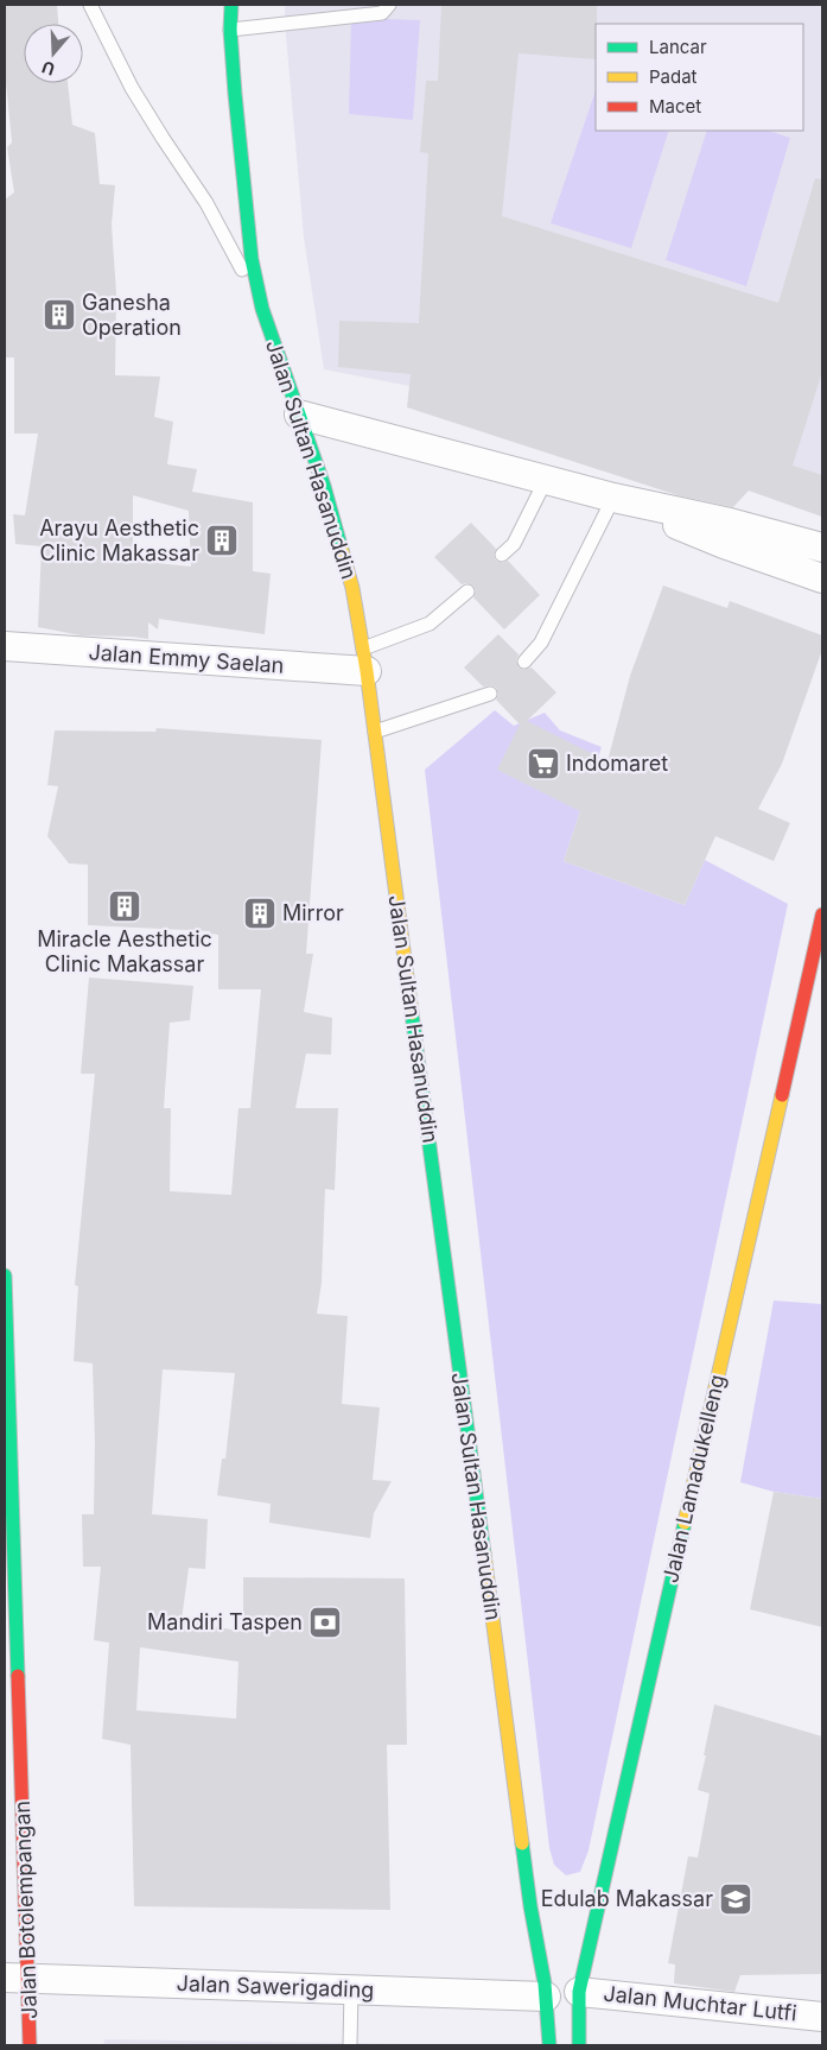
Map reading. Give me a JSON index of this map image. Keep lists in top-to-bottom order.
{
  "streets": {
    "main road": ["Jalan Sultan Hasanuddin", "Jalan Lamadukelleng", "Jalan Botolempangan"],
    "street": ["Jalan Emmy Saelan", "Jalan Sawerigading", "Jalan Muchtar Lutfi"]
  },
  "crossings": [
    ["Jalan Sultan Hasanuddin", "Jalan Emmy Saelan"],
    ["Jalan Sultan Hasanuddin", "Jalan Sawerigading"],
    ["Jalan Lamadukelleng", "Jalan Muchtar Lutfi"],
    ["Jalan Botolempangan", "Jalan Sawerigading"]
  ],
  "places": {
    "building": [
      "Ganesha Operation",
      "Arayu Aesthetic Clinic Makassar",
      "Miracle Aesthetic Clinic Makassar",
      "Mirror"
    ],
    "supermarket": ["Indomaret"],
    "bank": ["Mandiri Taspen"],
    "school or university": ["Edulab Makassar"]
  },
  "legend": ["Lancar", "Padat", "Macet"],
  "north": "bottom"
}
